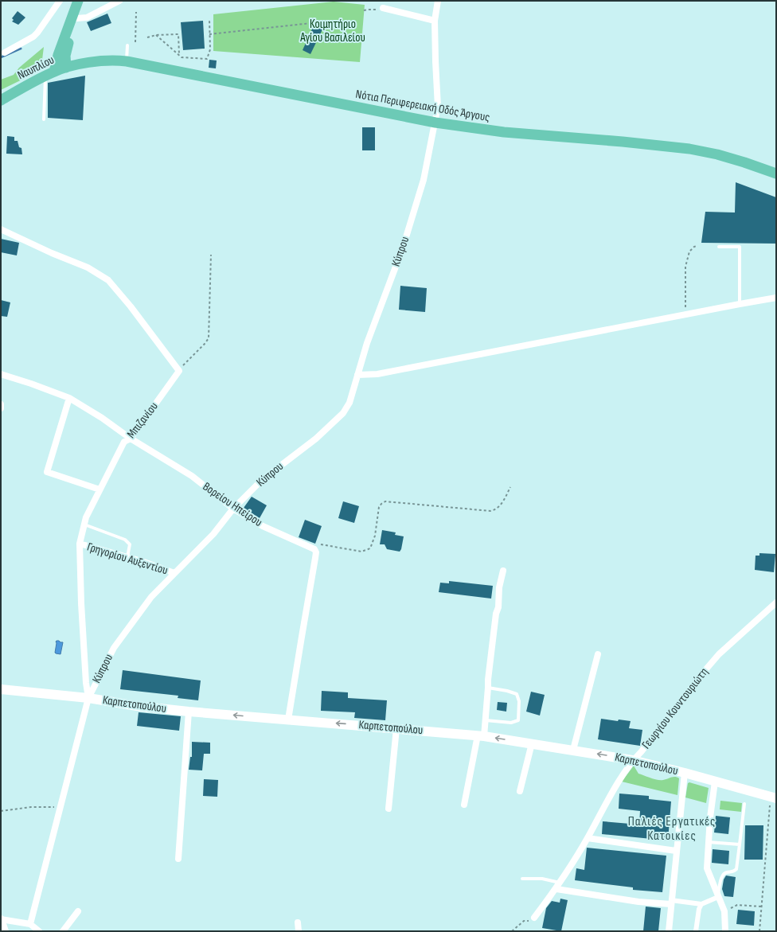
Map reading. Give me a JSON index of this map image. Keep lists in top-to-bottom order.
{
  "streets": {
    "main road": ["Ναυπλίου", "Νότια Περιφερειακή Οδός Άργους", "Καρπετοπούλου"],
    "street": [
      "Κύπρου",
      "Μπιζανίου",
      "Βορείου Ηπείρου",
      "Γρηγορίου Αυξεντίου",
      "Γεωργίου Κουντουριώτη"
    ]
  },
  "crossings": [
    ["Ναυπλίου", "Νότια Περιφερειακή Οδός Άργους"],
    ["Νότια Περιφερειακή Οδός Άργους", "Κύπρου"],
    ["Κύπρου", "Μπιζανίου"],
    ["Κύπρου", "Βορείου Ηπείρου"],
    ["Κύπρου", "Γρηγορίου Αυξεντίου"],
    ["Κύπρου", "Καρπετοπούλου"],
    ["Μπιζανίου", "Βορείου Ηπείρου"],
    ["Μπιζανίου", "Γρηγορίου Αυξεντίου"],
    ["Μπιζανίου", "Καρπετοπούλου"],
    ["Βορείου Ηπείρου", "Καρπετοπούλου"],
    ["Καρπετοπούλου", "Γεωργίου Κουντουριώτη"]
  ],
  "one_way": ["Καρπετοπούλου"],
  "districts": ["Παλιές Εργατικές Κατοικίες"],
  "parks": ["Κοιμητήριο Αγίου Βασιλείου"]
}
